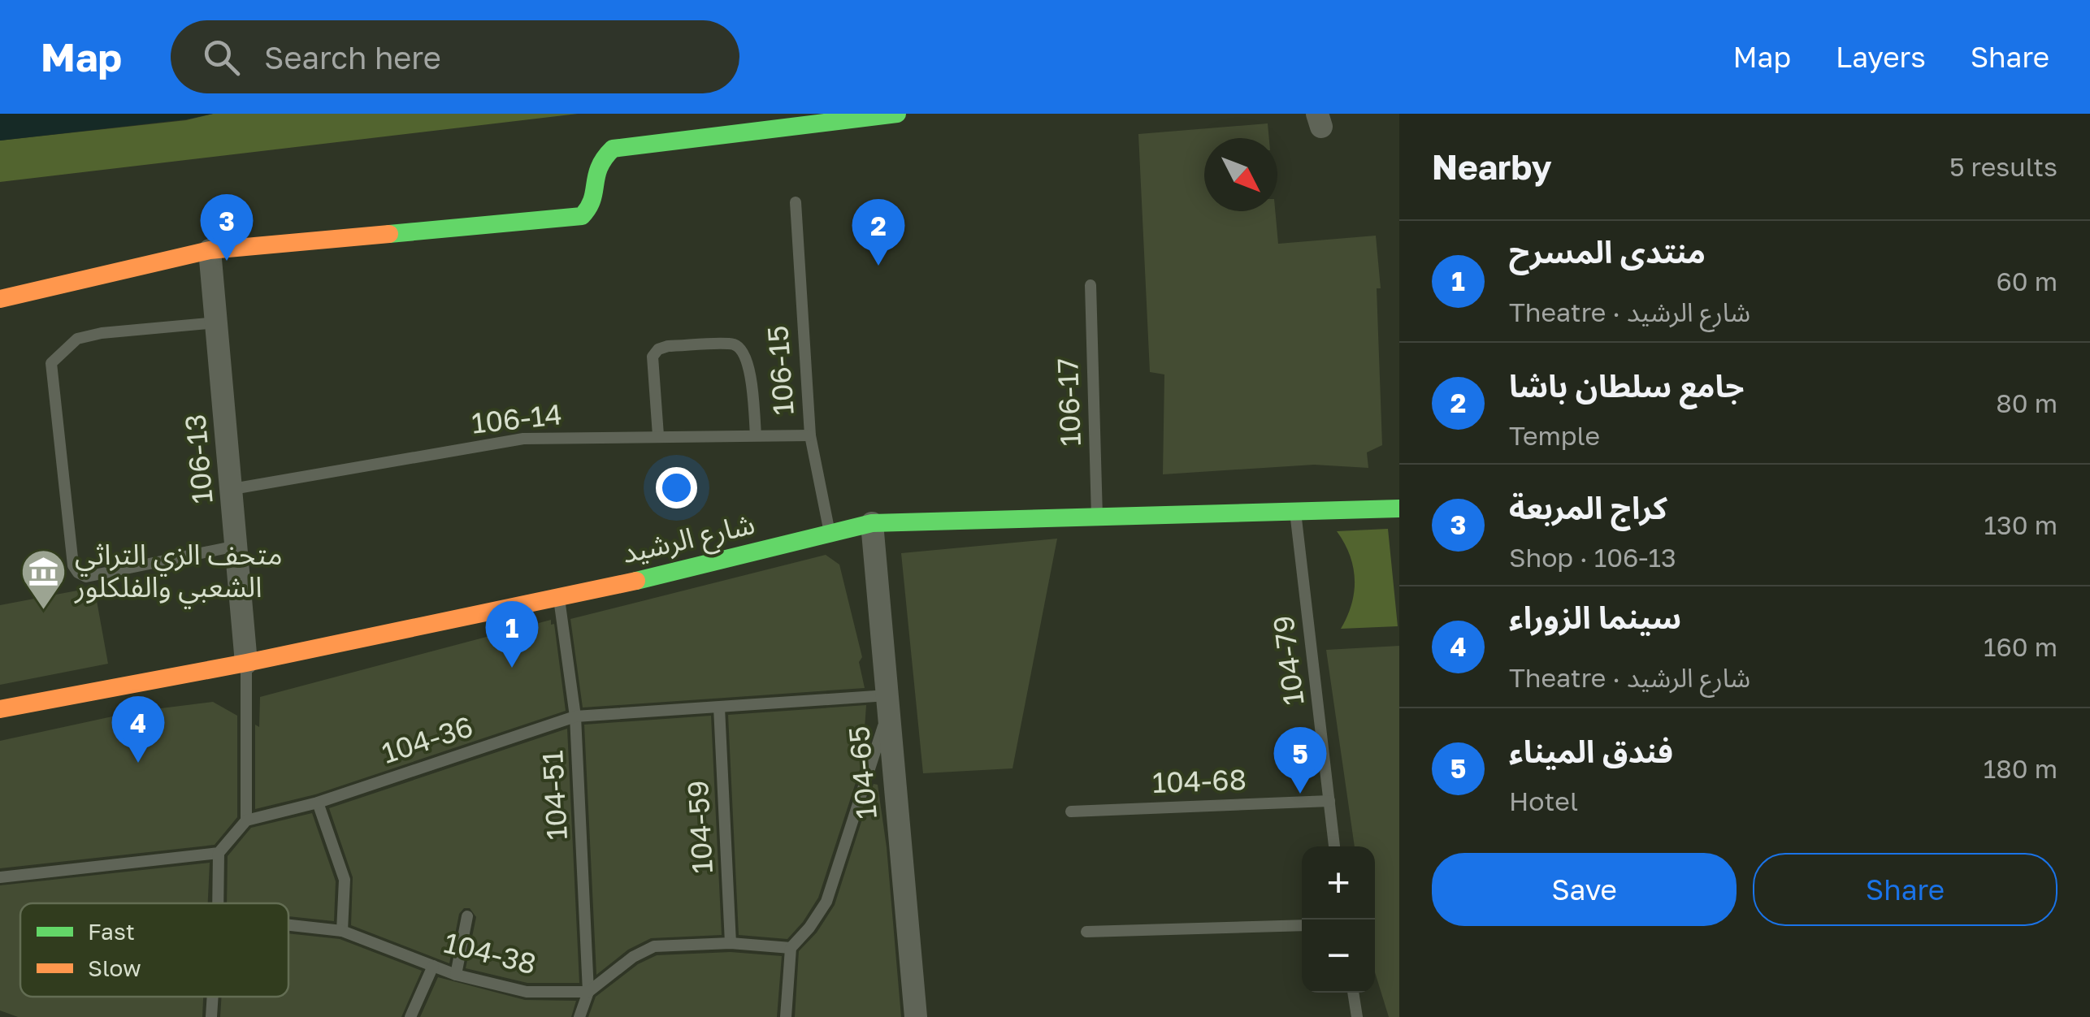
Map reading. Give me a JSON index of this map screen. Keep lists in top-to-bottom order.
{
  "streets": {
    "main road": ["شارع الرشيد"],
    "street": ["106-13", "104-65"],
    "lane": [
      "106-15",
      "106-17",
      "106-14",
      "104-79",
      "104-36",
      "104-68",
      "104-51",
      "104-59",
      "104-38"
    ]
  },
  "crossings": [
    ["106-15", "106-14"],
    ["106-15", "شارع الرشيد"],
    ["106-17", "شارع الرشيد"],
    ["106-14", "106-13"],
    ["106-13", "شارع الرشيد"],
    ["شارع الرشيد", "104-79"],
    ["شارع الرشيد", "104-65"],
    ["شارع الرشيد", "104-51"],
    ["104-79", "104-68"],
    ["104-36", "104-65"],
    ["104-36", "104-51"],
    ["104-36", "104-59"],
    ["104-51", "104-38"]
  ],
  "places": {
    "museum": ["متحف الزي التراثي الشعبي والفلكلور"]
  },
  "legend": ["Fast", "Slow"],
  "north": "bottom right",
  "page": {
    "header": "Map",
    "search": "Search here",
    "nav": ["Map", "Layers", "Share"],
    "heading": ["Nearby", "5 results"],
    "pins": [
      "3",
      "2",
      "1",
      "4",
      "5"
    ],
    "list": [
      {
        "mark": "1",
        "name": "منتدى المسرح",
        "note": "Theatre · شارع الرشيد",
        "value": "60 m"
      },
      {
        "mark": "2",
        "name": "جامع سلطان باشا",
        "note": "Temple",
        "value": "80 m"
      },
      {
        "mark": "3",
        "name": "كراج المربعة",
        "note": "Shop · 106-13",
        "value": "130 m"
      },
      {
        "mark": "4",
        "name": "سينما الزوراء",
        "note": "Theatre · شارع الرشيد",
        "value": "160 m"
      },
      {
        "mark": "5",
        "name": "فندق الميناء",
        "note": "Hotel",
        "value": "180 m"
      }
    ],
    "buttons": ["Save", "Share"],
    "map_buttons": ["+", "−"]
  }
}
